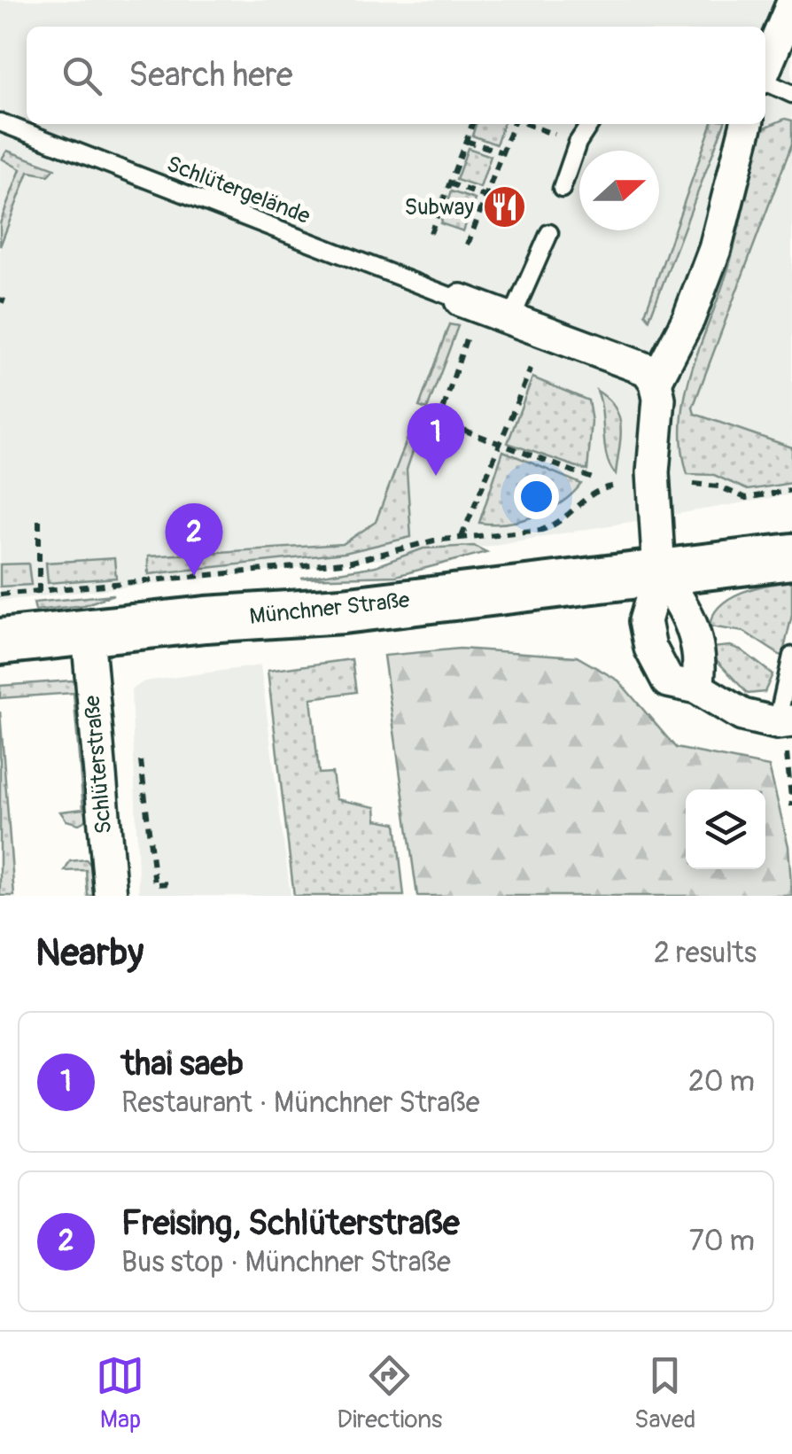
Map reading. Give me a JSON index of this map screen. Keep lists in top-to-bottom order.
{
  "streets": {
    "main road": ["Münchner Straße"],
    "street": ["Schlüterstraße"],
    "lane": ["Schlütergelände"]
  },
  "crossings": [
    ["Münchner Straße", "Schlüterstraße"]
  ],
  "places": {
    "restaurant": ["Subway"]
  },
  "north": "right",
  "page": {
    "search": "Search here",
    "pins": ["1", "2"],
    "heading": ["Nearby", "2 results"],
    "list": [
      {
        "mark": "1",
        "name": "thai saeb",
        "note": "Restaurant · Münchner Straße",
        "value": "20 m"
      },
      {
        "mark": "2",
        "name": "Freising, Schlüterstraße",
        "note": "Bus stop · Münchner Straße",
        "value": "70 m"
      }
    ],
    "nav": ["Map", "Directions", "Saved"]
  }
}
